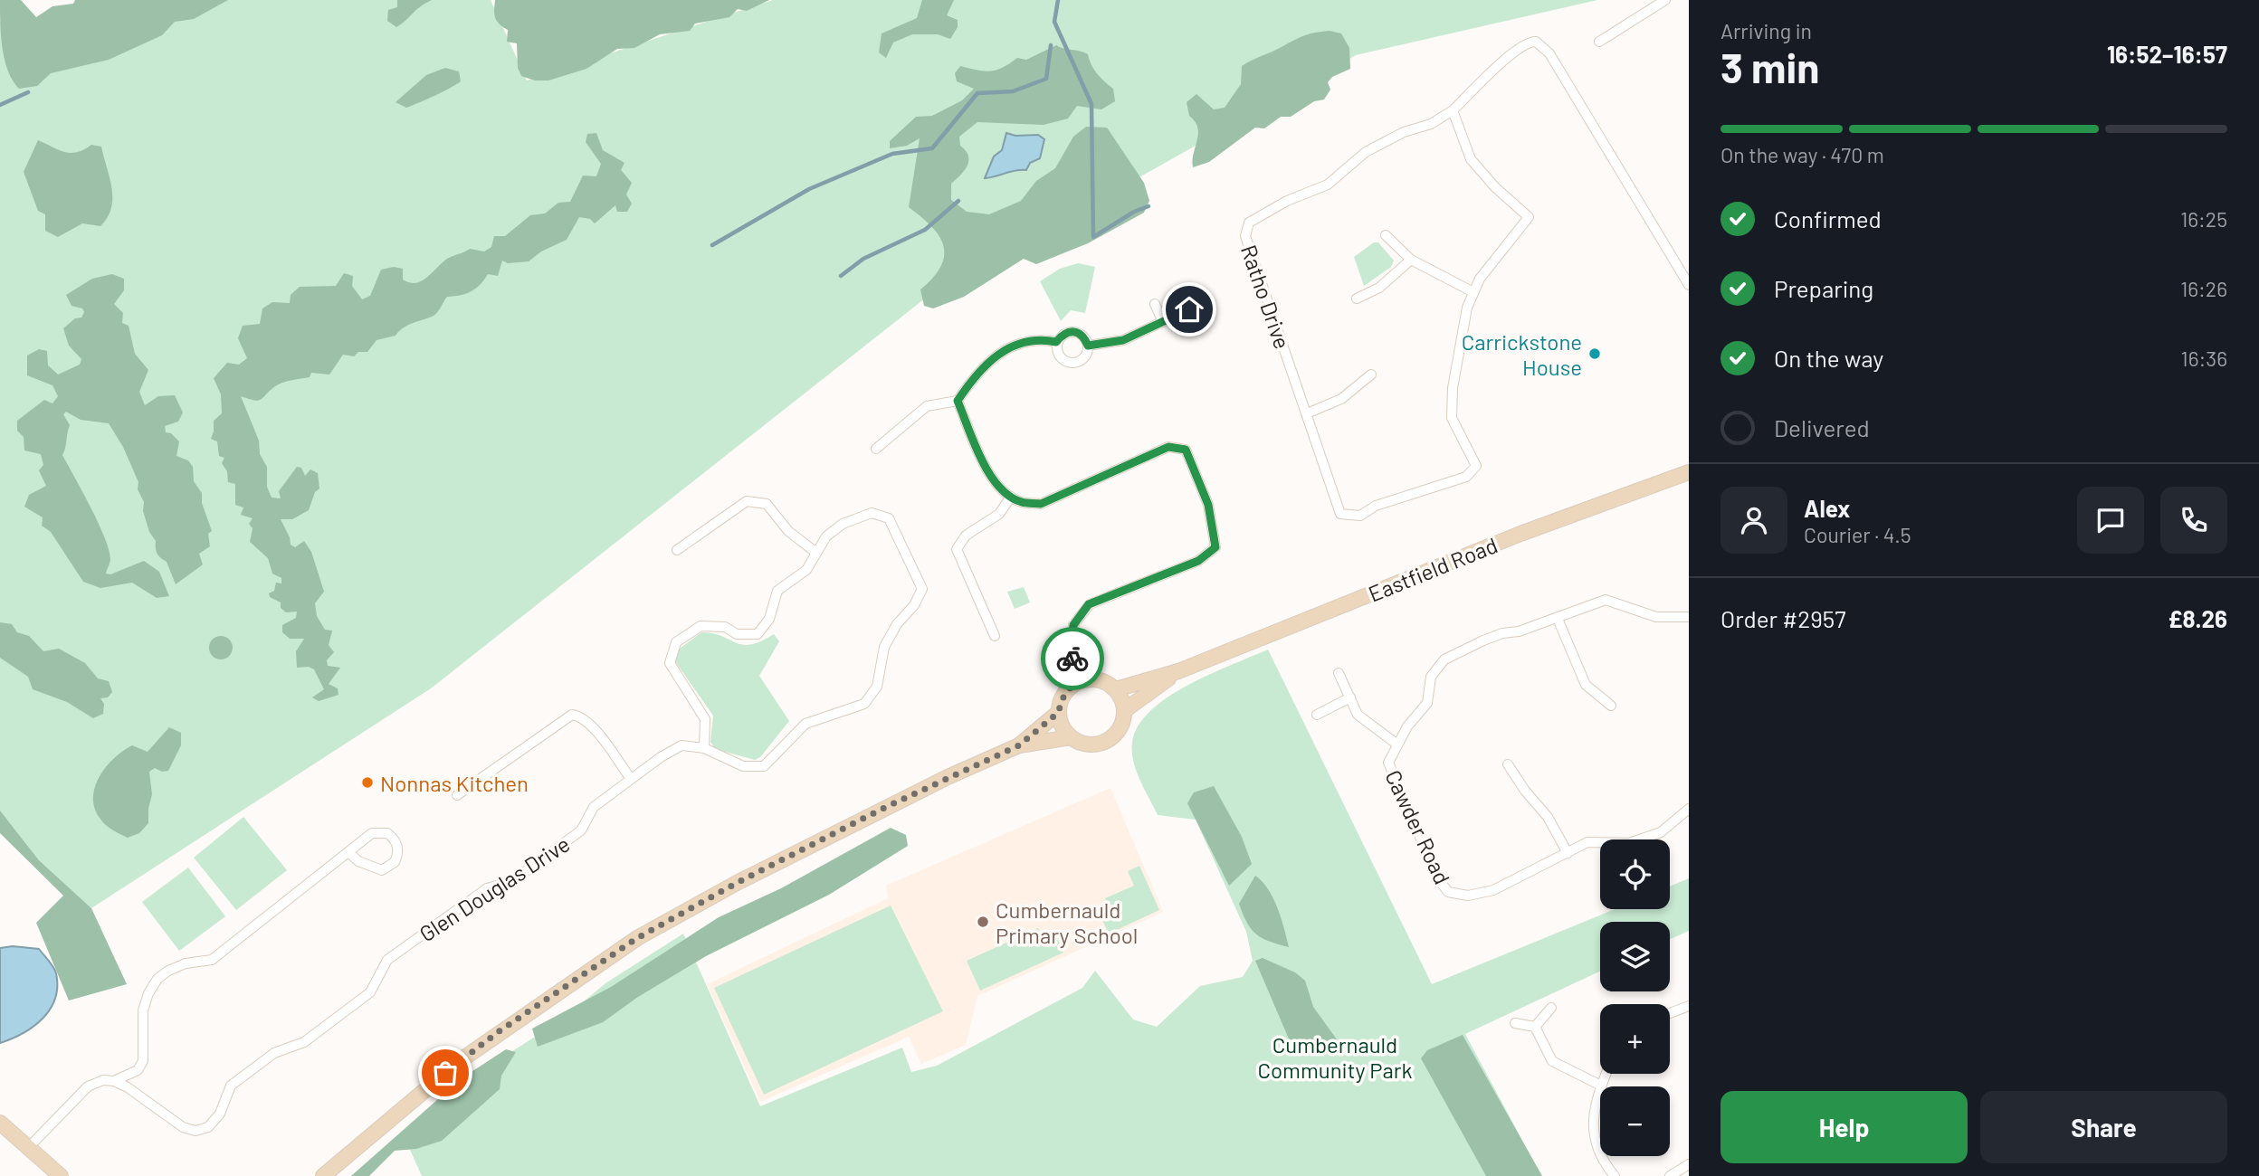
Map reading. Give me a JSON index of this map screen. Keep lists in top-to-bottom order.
{
  "streets": {
    "street": [
      "Ratho Drive",
      "Eastfield Road",
      "Cawder Road",
      "Glen Douglas Drive"
    ]
  },
  "parks": ["Cumbernauld Community Park"],
  "places": ["Carrickstone House", "Nonnas Kitchen", "Cumbernauld Primary School"],
  "page": {
    "heading": ["3 min", "Arriving in", "16:52–16:57"],
    "panel": [
      "Alex",
      "Courier · 4.5",
      "Order #2957",
      "£8.26"
    ],
    "bar": "On the way · 470 m",
    "list": [
      ["Confirmed", "16:25"],
      ["Preparing", "16:26"],
      ["On the way", "16:36"],
      "Delivered"
    ],
    "map_buttons": ["+", "−"],
    "buttons": ["Help", "Share"]
  }
}
